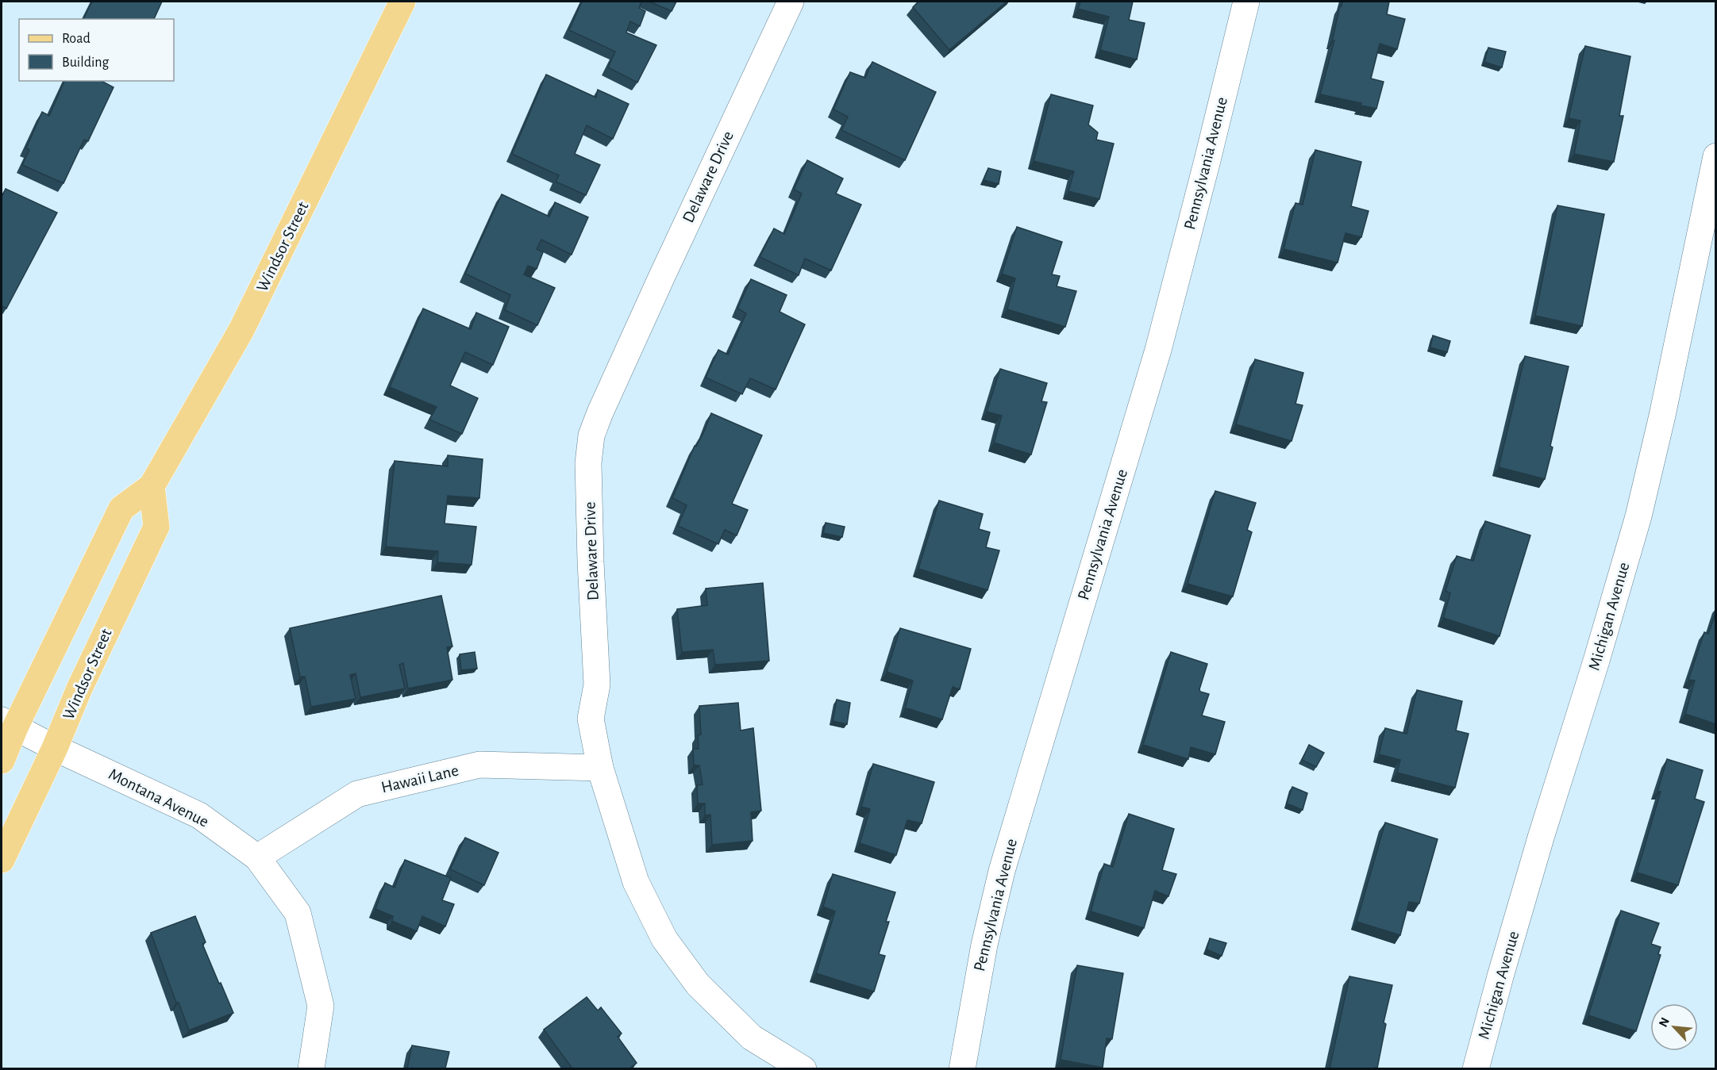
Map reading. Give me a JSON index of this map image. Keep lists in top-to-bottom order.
{
  "streets": {
    "main road": ["Windsor Street"],
    "street": [
      "Pennsylvania Avenue",
      "Delaware Drive",
      "Michigan Avenue",
      "Hawaii Lane",
      "Montana Avenue"
    ]
  },
  "crossings": [
    ["Delaware Drive", "Hawaii Lane"],
    ["Windsor Street", "Montana Avenue"],
    ["Hawaii Lane", "Montana Avenue"]
  ],
  "legend": ["Road", "Building"],
  "north": "top left"
}
